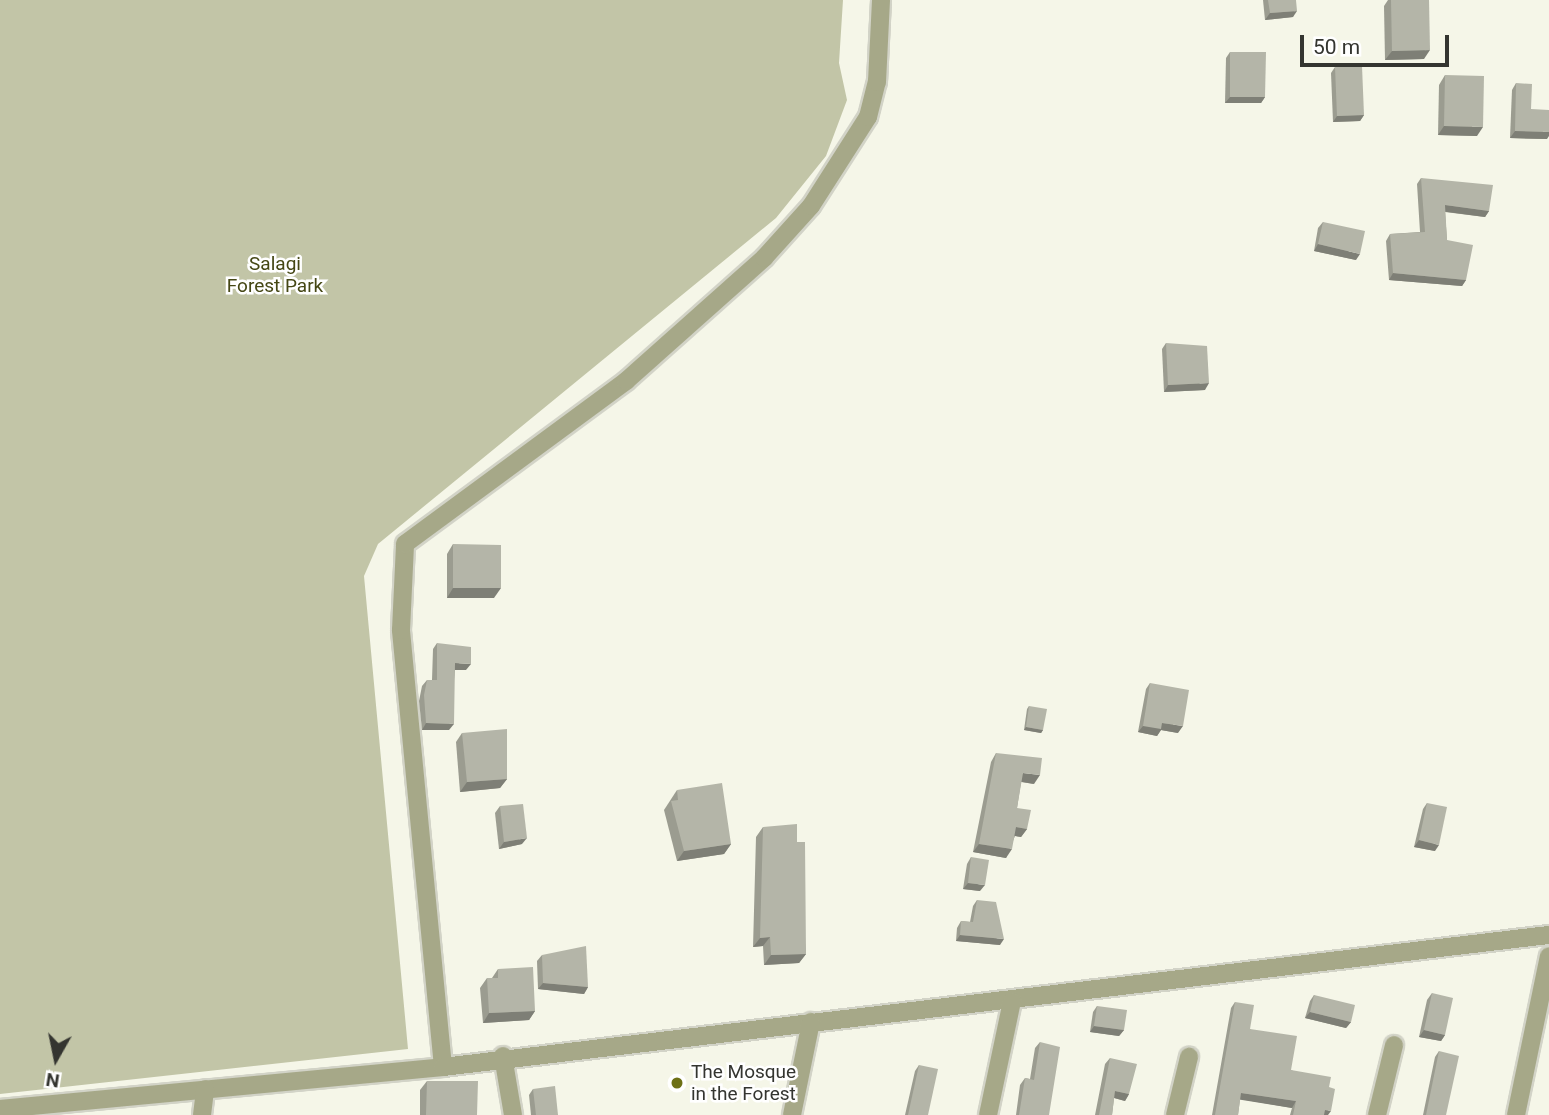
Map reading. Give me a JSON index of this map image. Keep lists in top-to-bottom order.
{
  "parks": ["Salagi Forest Park"],
  "places": ["The Mosque in the Forest"],
  "scale_bar": "50 m",
  "north": "bottom"
}
